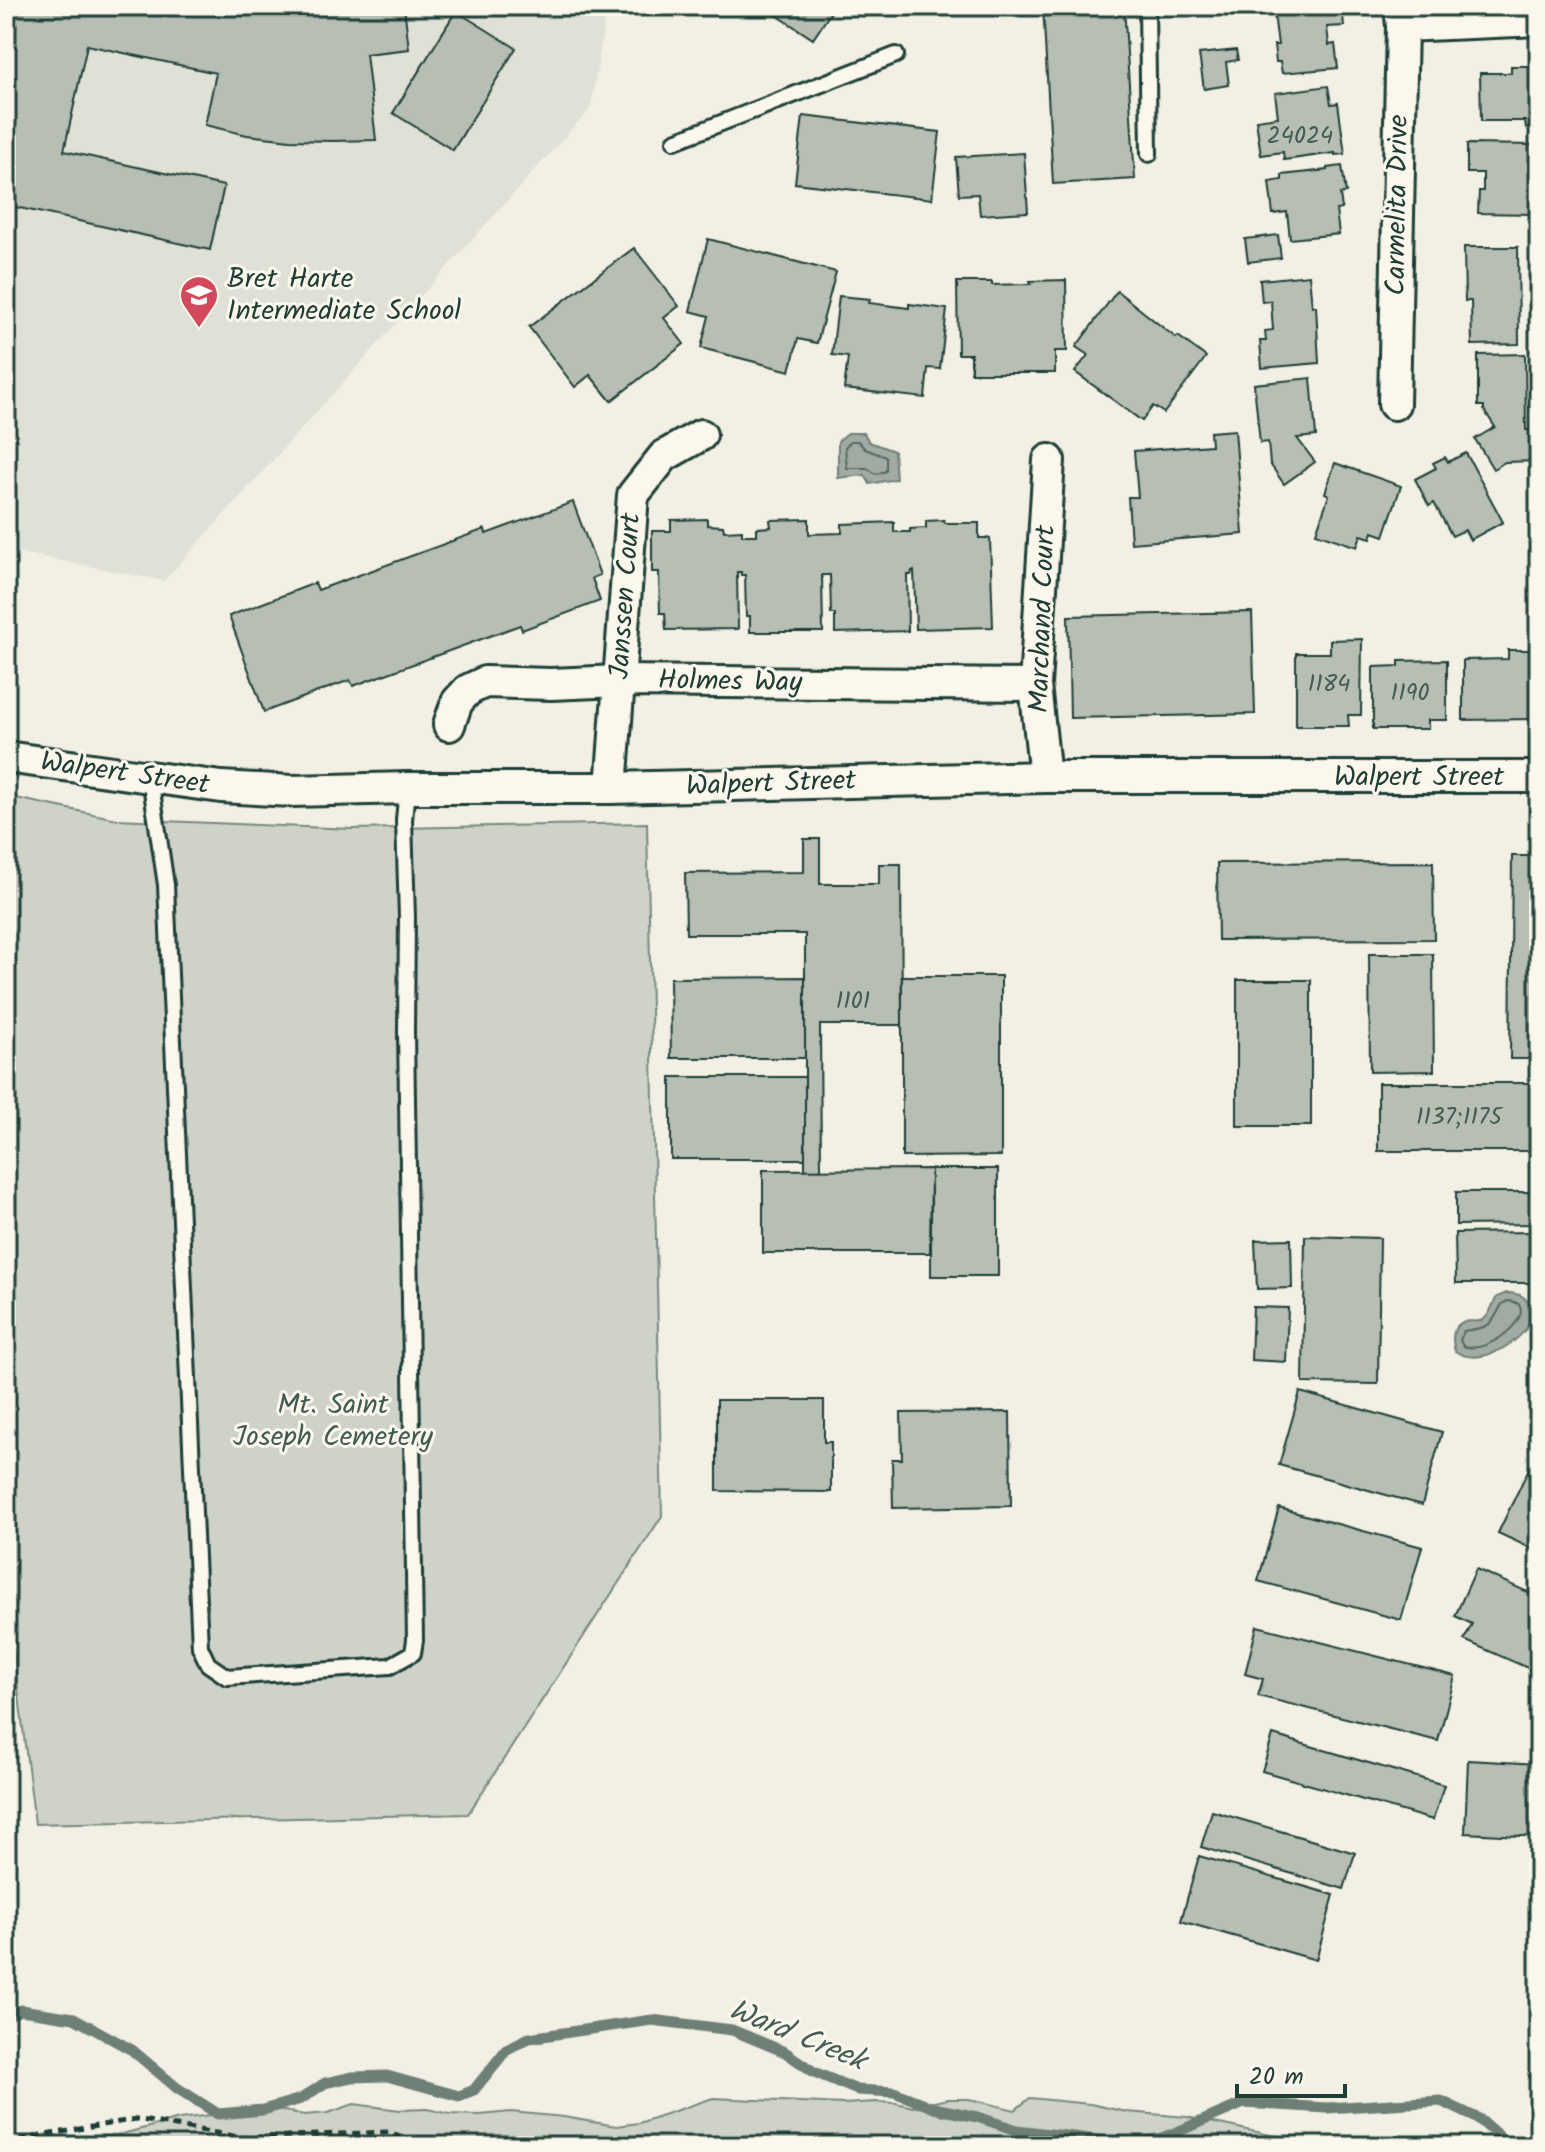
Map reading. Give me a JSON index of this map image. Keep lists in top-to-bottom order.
{
  "streets": {
    "street": [
      "Carmelita Drive",
      "Janssen Court",
      "Marchand Court",
      "Holmes Way",
      "Walpert Street"
    ]
  },
  "crossings": [
    ["Janssen Court", "Holmes Way"],
    ["Janssen Court", "Walpert Street"],
    ["Marchand Court", "Holmes Way"],
    ["Marchand Court", "Walpert Street"]
  ],
  "water": ["Ward Creek"],
  "parks": ["Mt. Saint Joseph Cemetery"],
  "places": {
    "school or university": ["Bret Harte Intermediate School"]
  },
  "house_numbers": [
    "24024",
    "1184",
    "1190",
    "1101",
    "1137;1175"
  ],
  "scale_bar": "20 m"
}
